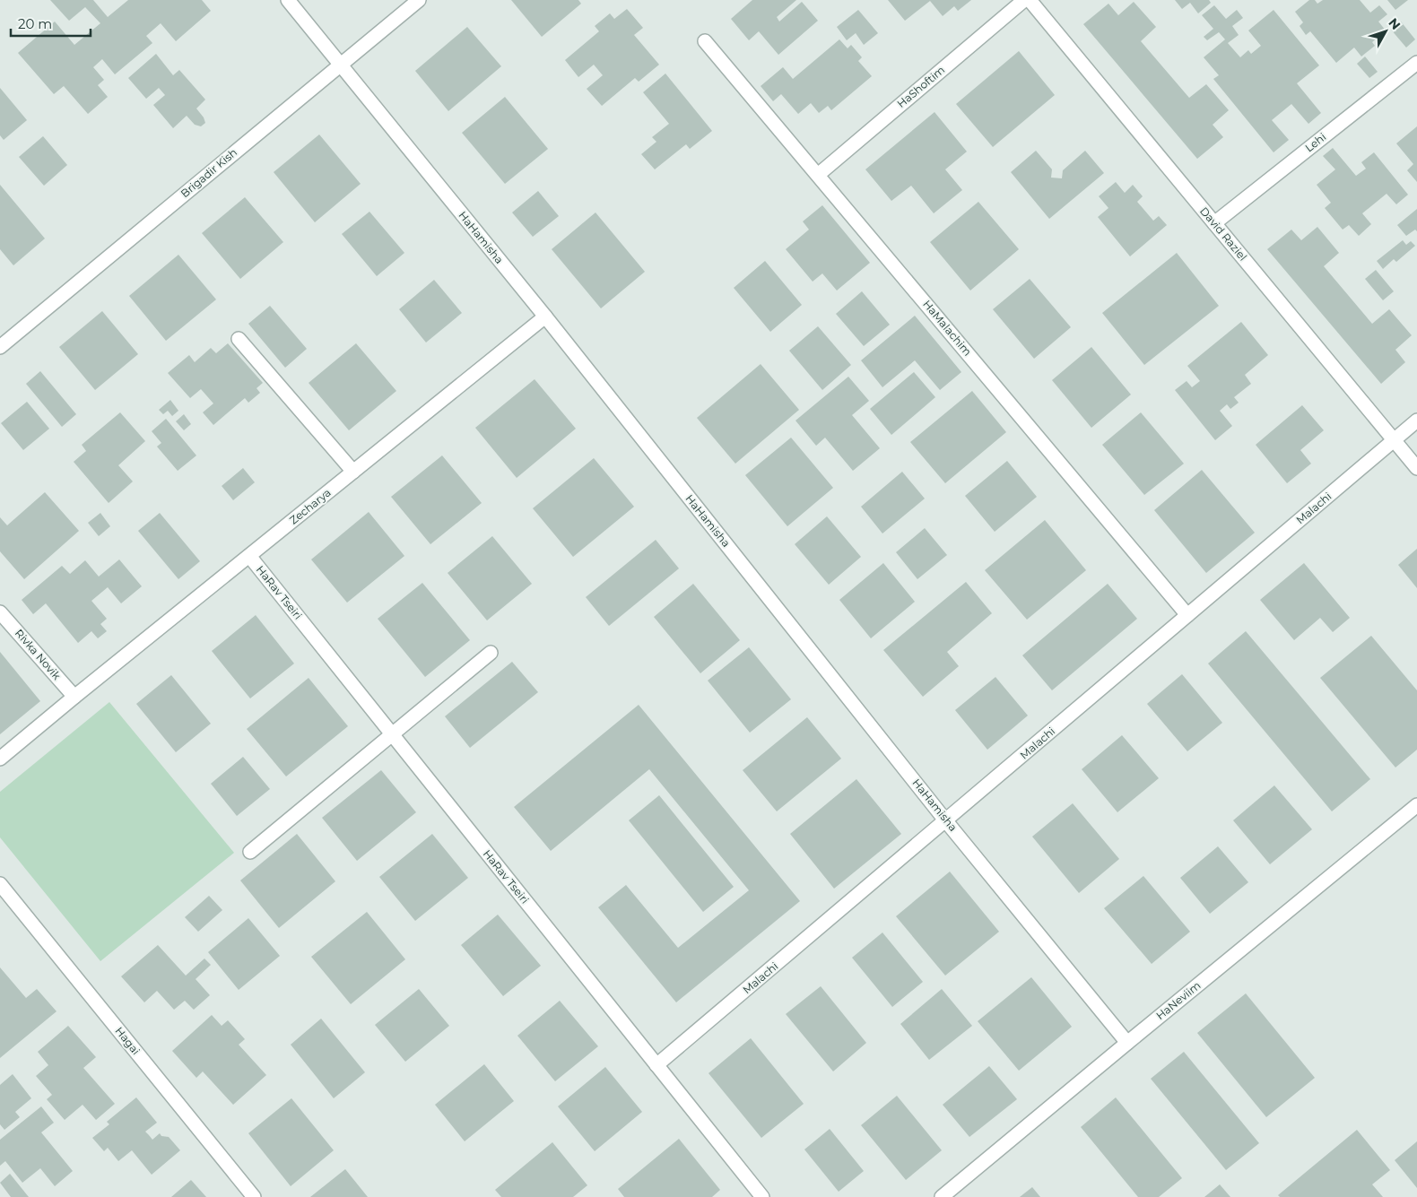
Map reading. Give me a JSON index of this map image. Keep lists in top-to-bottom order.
{
  "streets": {
    "street": [
      "HaShoftim",
      "Lehi",
      "Brigadir Kish",
      "David Raziel",
      "HaHamisha",
      "HaMalachim",
      "Zecharya",
      "Malachi",
      "HaRav Tseiri",
      "Rivka Novik",
      "HaNeviim",
      "Hagai"
    ]
  },
  "crossings": [
    ["HaShoftim", "HaMalachim"],
    ["Lehi", "David Raziel"],
    ["Brigadir Kish", "HaHamisha"],
    ["David Raziel", "Malachi"],
    ["HaHamisha", "Zecharya"],
    ["HaHamisha", "Malachi"],
    ["HaHamisha", "HaNeviim"],
    ["HaMalachim", "Malachi"],
    ["Zecharya", "HaRav Tseiri"],
    ["Zecharya", "Rivka Novik"],
    ["Malachi", "HaRav Tseiri"]
  ],
  "scale_bar": "20 m",
  "north": "top right"
}
